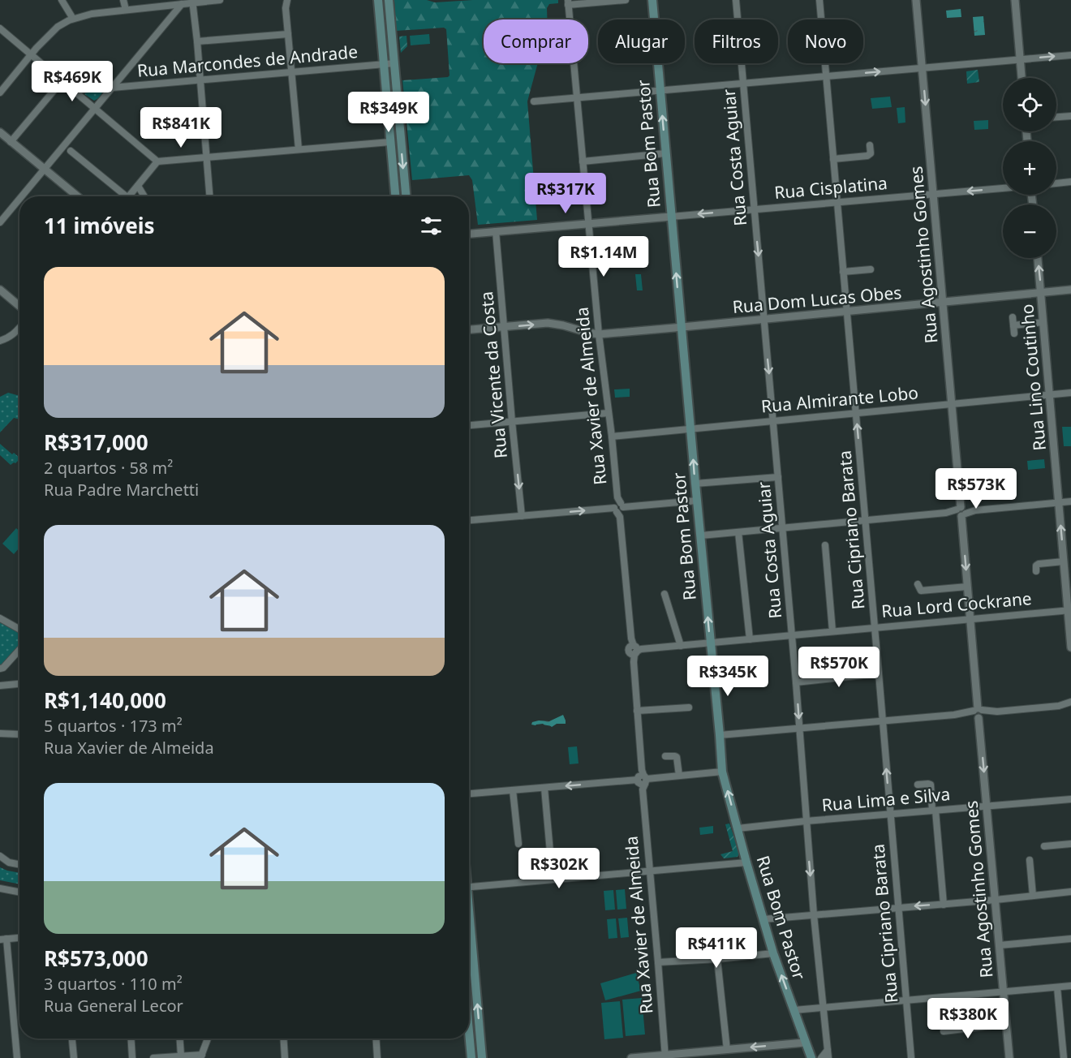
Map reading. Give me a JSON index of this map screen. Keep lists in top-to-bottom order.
{
  "streets": {
    "main road": ["Rua Bom Pastor"],
    "street": [
      "Rua Marcondes de Andrade",
      "Rua Costa Aguiar",
      "Rua Cisplatina",
      "Rua Agostinho Gomes",
      "Rua Dom Lucas Obes",
      "Rua Vicente da Costa",
      "Rua Lino Coutinho",
      "Rua Xavier de Almeida",
      "Rua Almirante Lobo",
      "Rua Cipriano Barata",
      "Rua Lord Cockrane",
      "Rua Lima e Silva"
    ]
  },
  "crossings": [
    ["Rua Bom Pastor", "Rua Cisplatina"],
    ["Rua Bom Pastor", "Rua Dom Lucas Obes"],
    ["Rua Bom Pastor", "Rua Almirante Lobo"],
    ["Rua Bom Pastor", "Rua Lord Cockrane"],
    ["Rua Bom Pastor", "Rua Lima e Silva"],
    ["Rua Costa Aguiar", "Rua Cisplatina"],
    ["Rua Costa Aguiar", "Rua Dom Lucas Obes"],
    ["Rua Costa Aguiar", "Rua Almirante Lobo"],
    ["Rua Costa Aguiar", "Rua Lord Cockrane"],
    ["Rua Costa Aguiar", "Rua Lima e Silva"],
    ["Rua Cisplatina", "Rua Agostinho Gomes"],
    ["Rua Cisplatina", "Rua Cipriano Barata"],
    ["Rua Agostinho Gomes", "Rua Dom Lucas Obes"],
    ["Rua Agostinho Gomes", "Rua Almirante Lobo"],
    ["Rua Agostinho Gomes", "Rua Lord Cockrane"],
    ["Rua Agostinho Gomes", "Rua Lima e Silva"],
    ["Rua Dom Lucas Obes", "Rua Vicente da Costa"],
    ["Rua Dom Lucas Obes", "Rua Lino Coutinho"],
    ["Rua Dom Lucas Obes", "Rua Xavier de Almeida"],
    ["Rua Dom Lucas Obes", "Rua Cipriano Barata"],
    ["Rua Lino Coutinho", "Rua Almirante Lobo"],
    ["Rua Lino Coutinho", "Rua Lord Cockrane"],
    ["Rua Xavier de Almeida", "Rua Almirante Lobo"],
    ["Rua Xavier de Almeida", "Rua Lord Cockrane"],
    ["Rua Almirante Lobo", "Rua Cipriano Barata"],
    ["Rua Cipriano Barata", "Rua Lord Cockrane"],
    ["Rua Cipriano Barata", "Rua Lima e Silva"]
  ],
  "one_way": ["Rua Bom Pastor", "Rua Cisplatina"],
  "page": {
    "chip": [
      "Comprar",
      "Alugar",
      "Filtros",
      "Novo"
    ],
    "price": [
      "R$469K",
      "R$349K",
      "R$841K",
      "R$317K",
      "R$1.14M",
      "R$573K",
      "R$570K",
      "R$345K",
      "R$302K",
      "R$411K",
      "R$380K"
    ],
    "map_buttons": ["+", "−"],
    "heading": "11 imóveis",
    "list": [
      {
        "name": "R$317,000",
        "note": "2 quartos · 58 m² · Rua Padre Marchetti"
      },
      {
        "name": "R$1,140,000",
        "note": "5 quartos · 173 m² · Rua Xavier de Almeida"
      },
      {
        "name": "R$573,000",
        "note": "3 quartos · 110 m² · Rua General Lecor"
      }
    ]
  }
}
